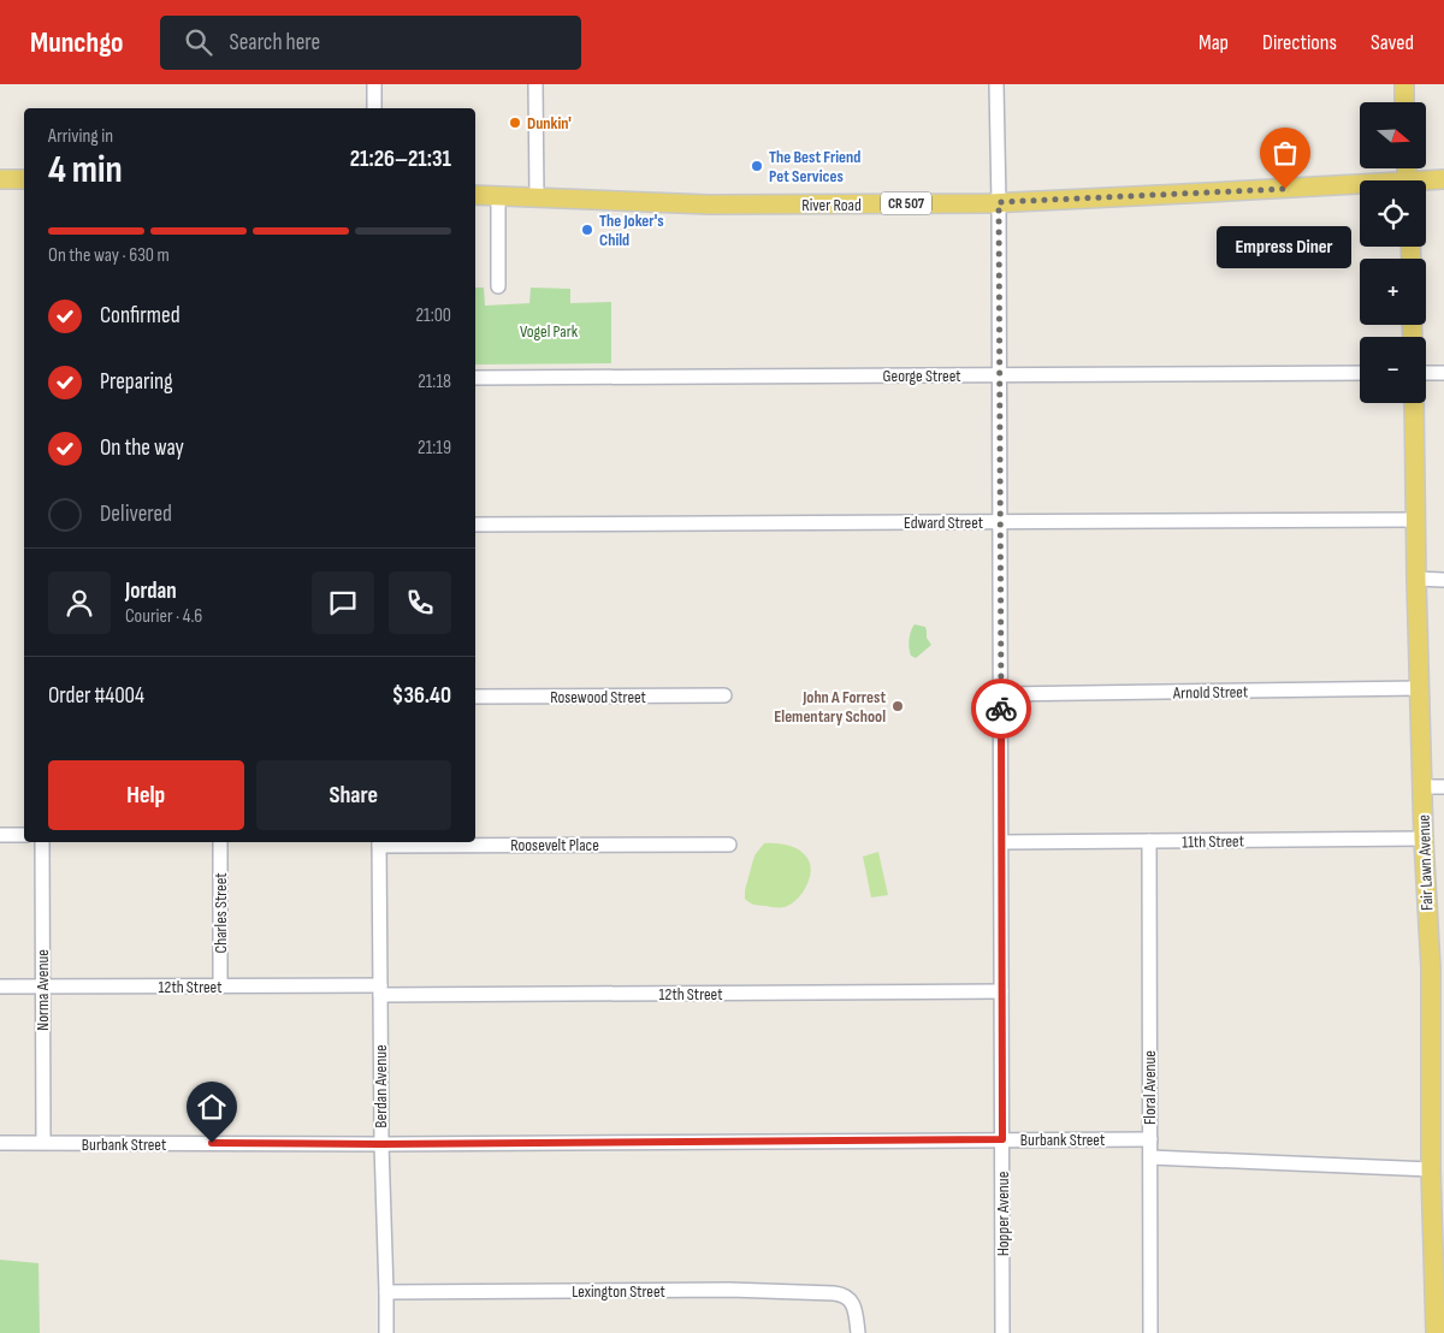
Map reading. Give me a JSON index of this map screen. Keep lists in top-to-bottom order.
{
  "streets": {
    "main road": ["CR 507", "River Road", "Fair Lawn Avenue"],
    "street": [
      "George Street",
      "Edward Street",
      "Arnold Street",
      "Rosewood Street",
      "11th Street",
      "Roosevelt Place",
      "Charles Street",
      "12th Street",
      "Norma Avenue",
      "Berdan Avenue",
      "Floral Avenue",
      "Burbank Street",
      "Hopper Avenue",
      "Lexington Street"
    ]
  },
  "crossings": [
    ["River Road", "Hopper Avenue"],
    ["George Street", "Hopper Avenue"],
    ["Edward Street", "Fair Lawn Avenue"],
    ["Edward Street", "Hopper Avenue"],
    ["Arnold Street", "Fair Lawn Avenue"],
    ["Arnold Street", "Hopper Avenue"],
    ["11th Street", "Fair Lawn Avenue"],
    ["11th Street", "Floral Avenue"],
    ["11th Street", "Hopper Avenue"],
    ["Roosevelt Place", "Berdan Avenue"],
    ["Charles Street", "12th Street"],
    ["12th Street", "Norma Avenue"],
    ["12th Street", "Berdan Avenue"],
    ["12th Street", "Hopper Avenue"],
    ["Norma Avenue", "Burbank Street"],
    ["Berdan Avenue", "Burbank Street"],
    ["Berdan Avenue", "Lexington Street"],
    ["Floral Avenue", "Burbank Street"],
    ["Burbank Street", "Hopper Avenue"]
  ],
  "parks": ["Vogel Park"],
  "places": [
    "Dunkin'",
    "The Best Friend Pet Services",
    "Empress Diner",
    "The Joker's Child",
    "John A Forrest Elementary School"
  ],
  "north": "right",
  "page": {
    "header": "Munchgo",
    "search": "Search here",
    "nav": ["Map", "Directions", "Saved"],
    "map_buttons": ["+", "−"],
    "heading": ["4 min", "Arriving in", "21:26–21:31"],
    "panel": [
      "Jordan",
      "Courier · 4.6",
      "Order #4004",
      "$36.40"
    ],
    "bar": "On the way · 630 m",
    "bubble": "Empress Diner",
    "list": [
      ["Confirmed", "21:00"],
      ["Preparing", "21:18"],
      ["On the way", "21:19"],
      "Delivered"
    ],
    "buttons": ["Help", "Share"]
  }
}
